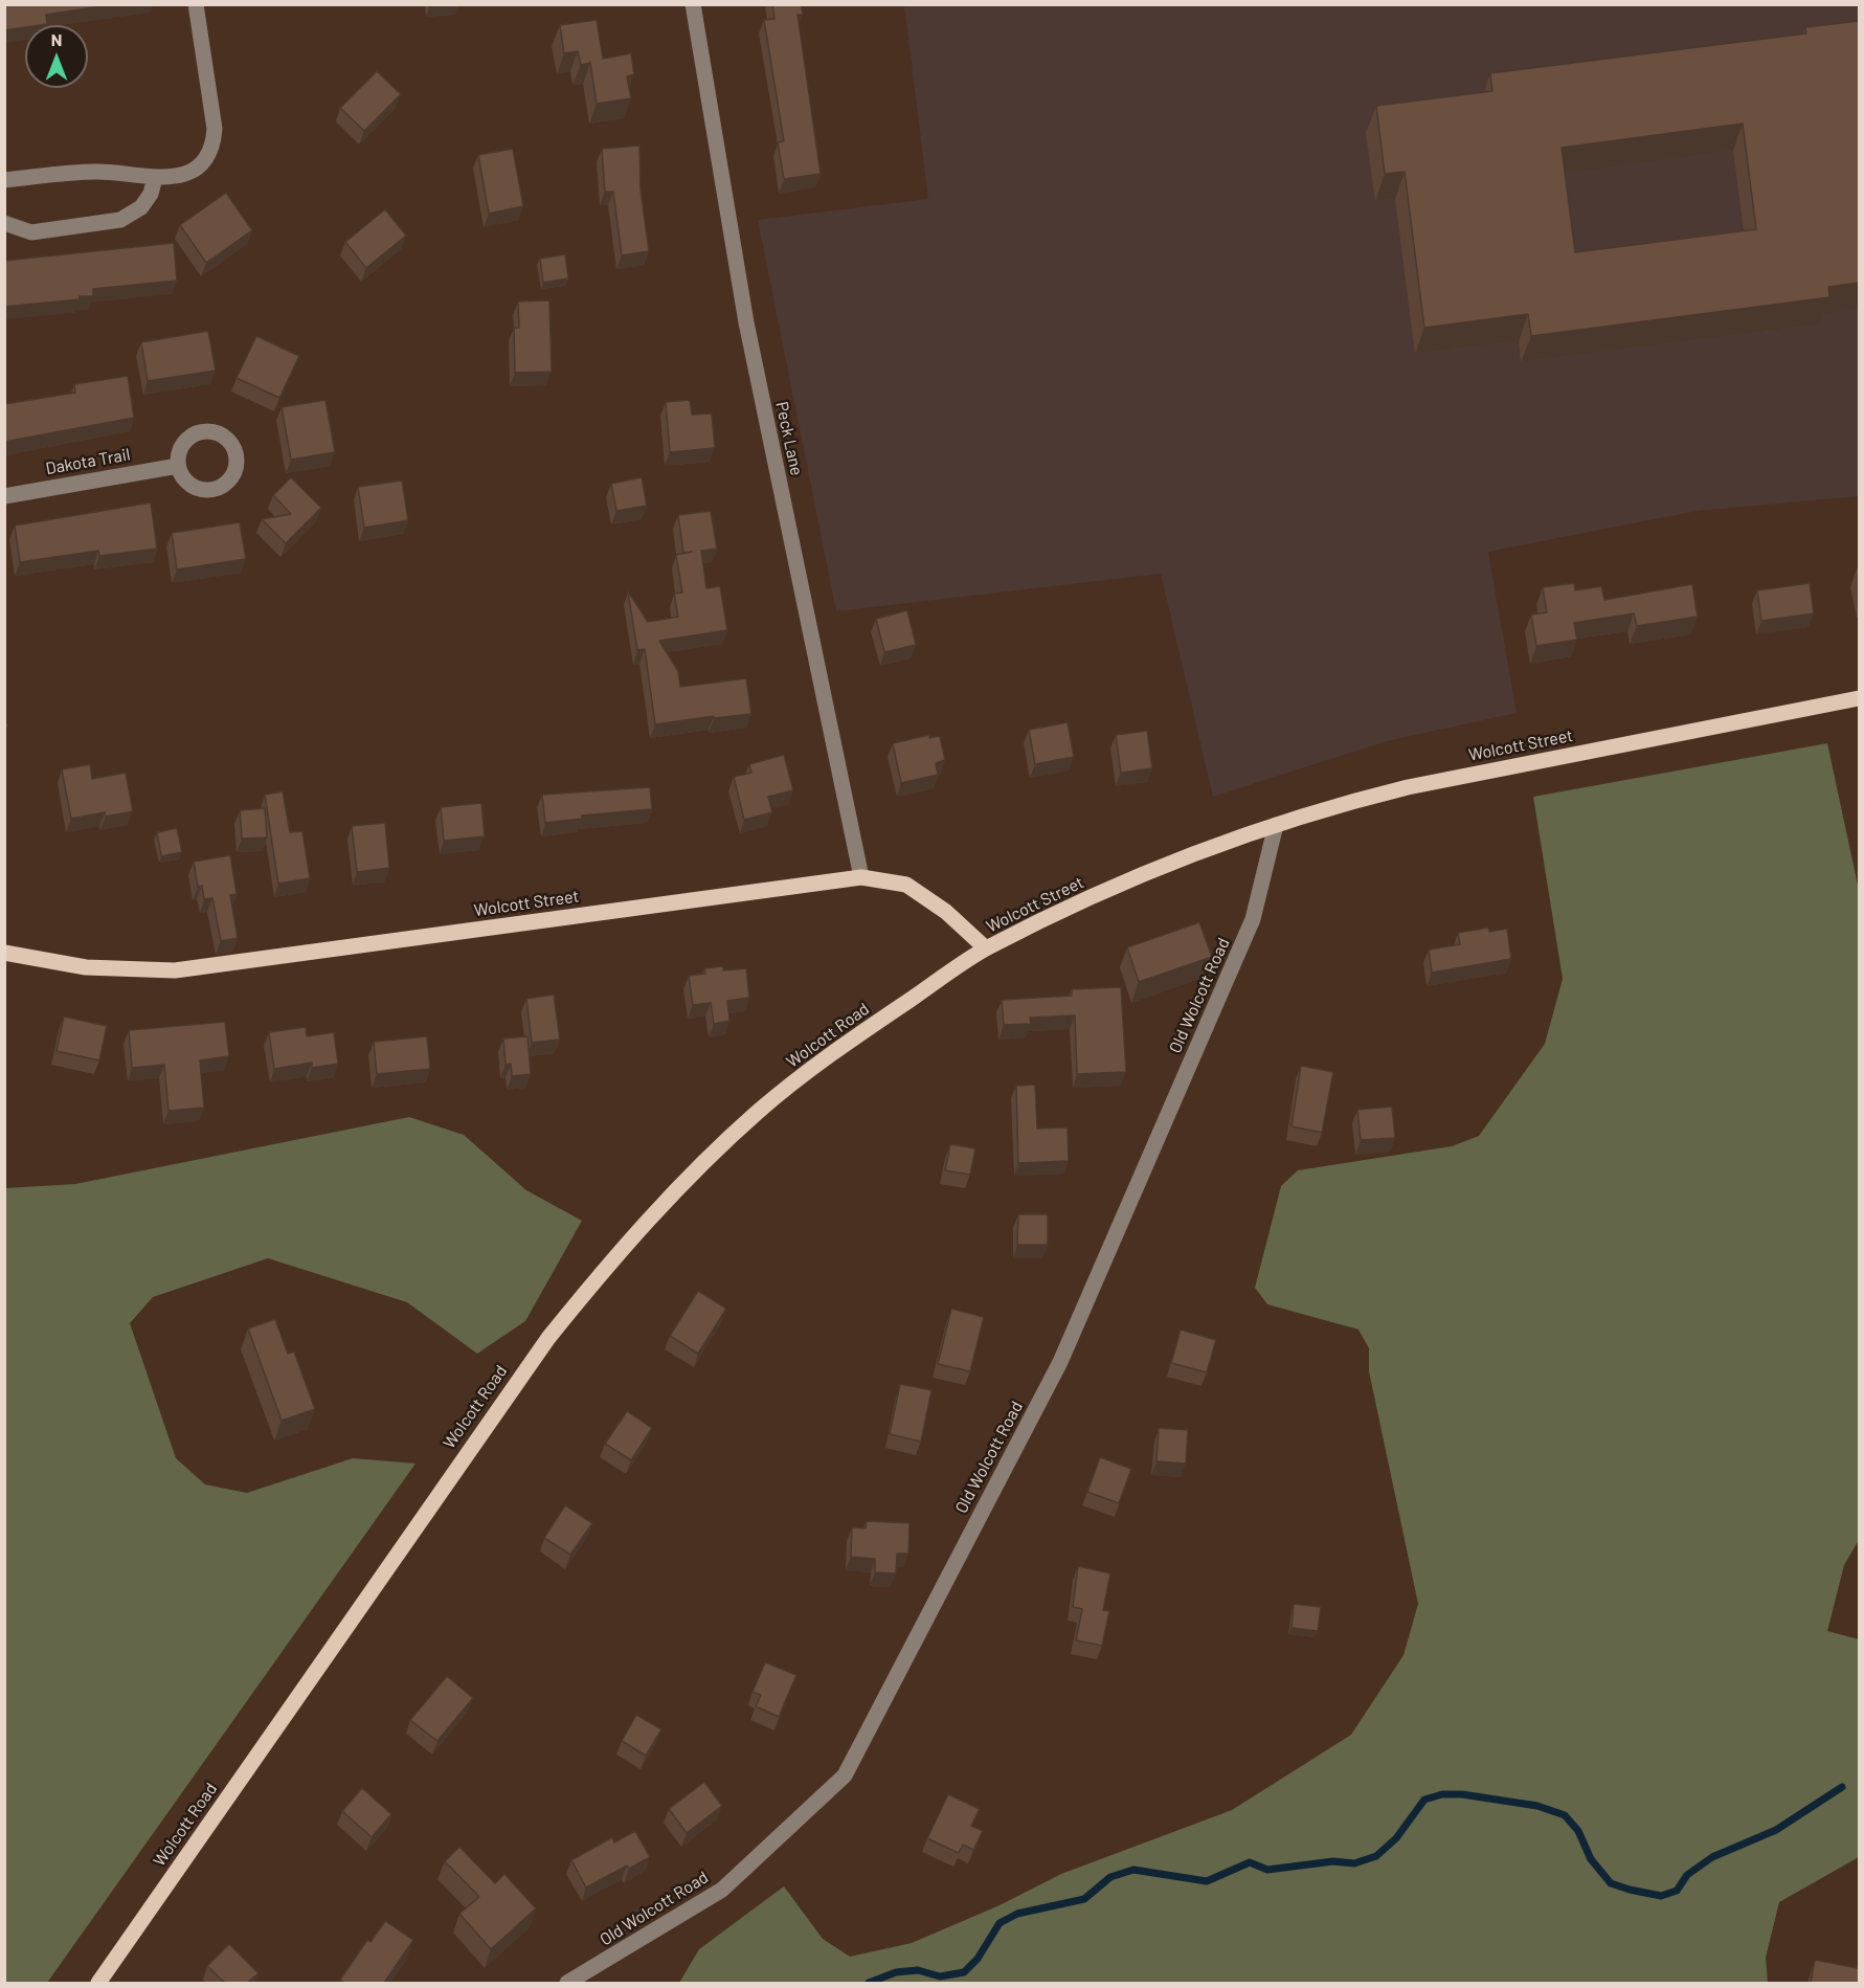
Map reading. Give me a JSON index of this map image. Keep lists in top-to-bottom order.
{
  "streets": {
    "main road": ["Wolcott Street", "Wolcott Road"],
    "street": ["Peck Lane", "Dakota Trail", "Old Wolcott Road"]
  },
  "crossings": [
    ["Peck Lane", "Wolcott Street"],
    ["Wolcott Street", "Old Wolcott Road"],
    ["Wolcott Street", "Wolcott Road"]
  ],
  "north": "top"
}
